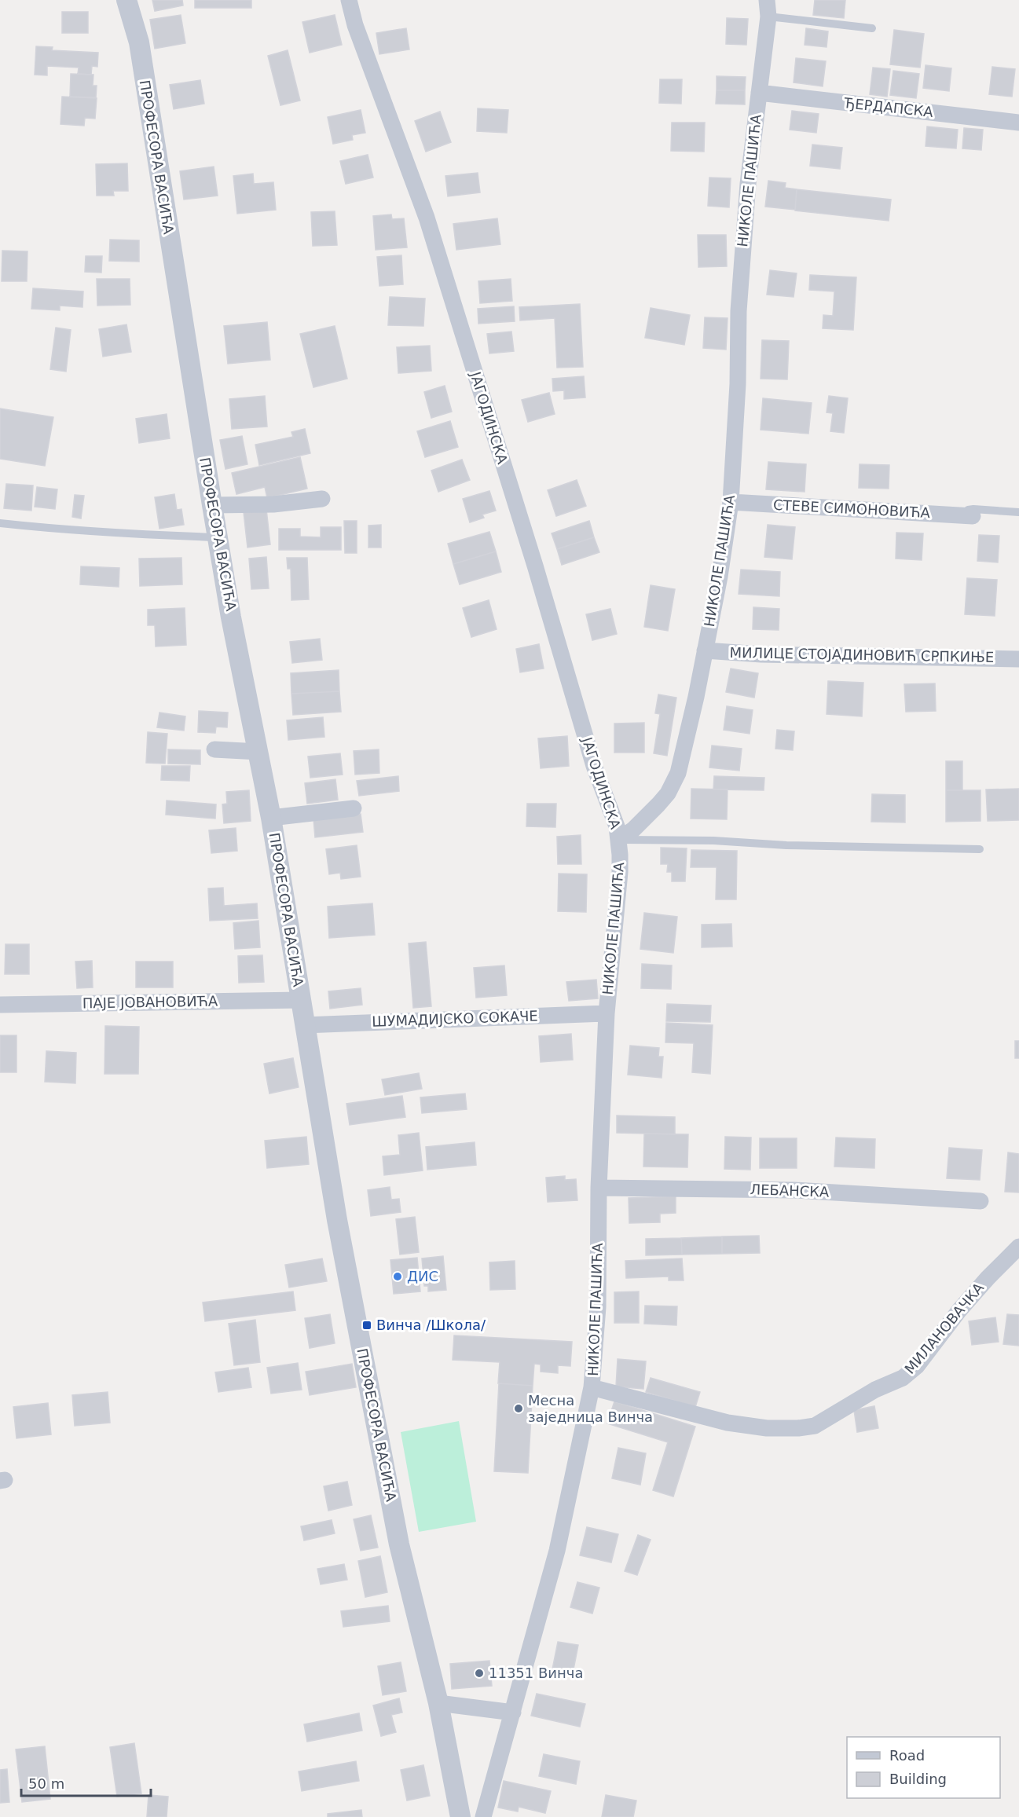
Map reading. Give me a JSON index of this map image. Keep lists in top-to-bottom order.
{
  "streets": {
    "street": [
      "ЂЕРДАПСКА",
      "ПРОФЕСОРА ВАСИЋА",
      "НИКОЛЕ ПАШИЋА",
      "ЈАГОДИНСКА",
      "СТЕВЕ СИМОНОВИЋА",
      "МИЛИЦЕ СТОЈАДИНОВИЋ СРПКИЊЕ",
      "ПАЈЕ ЈОВАНОВИЋА",
      "ШУМАДИЈСКО СОКАЧЕ",
      "ЛЕБАНСКА",
      "МИЛАНОВАЧКА"
    ]
  },
  "crossings": [
    ["ЂЕРДАПСКА", "НИКОЛЕ ПАШИЋА"],
    ["ПРОФЕСОРА ВАСИЋА", "ПАЈЕ ЈОВАНОВИЋА"],
    ["ПРОФЕСОРА ВАСИЋА", "ШУМАДИЈСКО СОКАЧЕ"],
    ["НИКОЛЕ ПАШИЋА", "ЈАГОДИНСКА"],
    ["НИКОЛЕ ПАШИЋА", "СТЕВЕ СИМОНОВИЋА"],
    ["НИКОЛЕ ПАШИЋА", "МИЛИЦЕ СТОЈАДИНОВИЋ СРПКИЊЕ"],
    ["НИКОЛЕ ПАШИЋА", "ШУМАДИЈСКО СОКАЧЕ"],
    ["НИКОЛЕ ПАШИЋА", "ЛЕБАНСКА"],
    ["НИКОЛЕ ПАШИЋА", "МИЛАНОВАЧКА"]
  ],
  "places": {
    "other": ["ДИС", "Месна заједница Винча", "11351 Винча"],
    "transit": ["Винча /Школа/"]
  },
  "legend": ["Road", "Building"],
  "scale_bar": "50 m"
}
